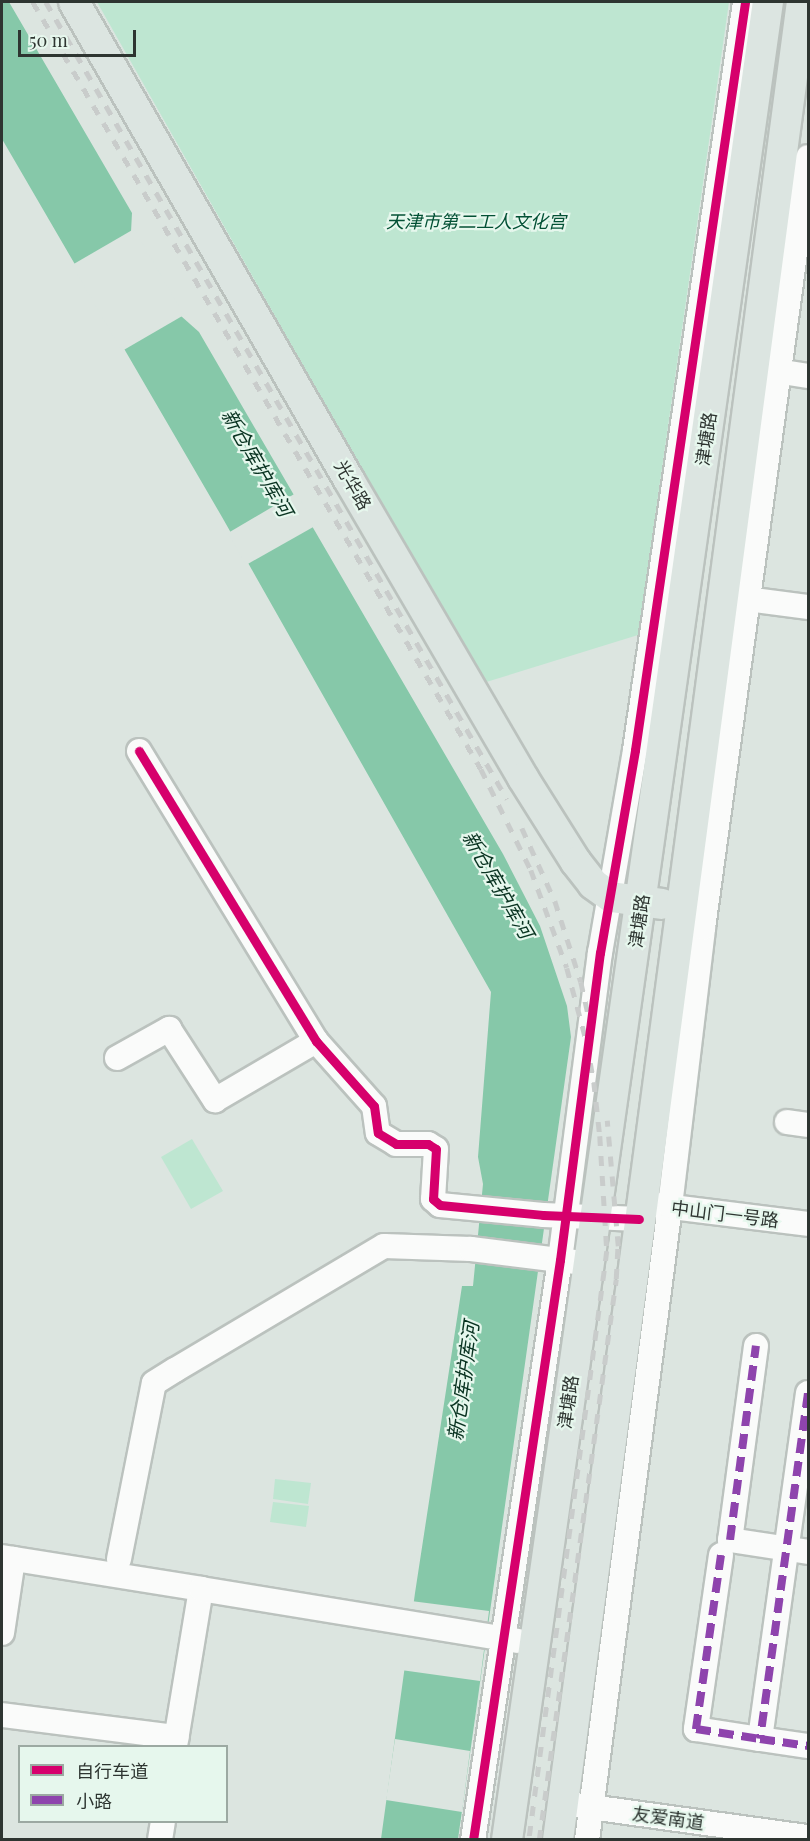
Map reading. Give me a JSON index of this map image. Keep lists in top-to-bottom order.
{
  "streets": {
    "main road": ["津塘路", "光华路"],
    "street": ["中山门一号路", "友爱南道"]
  },
  "crossings": [
    ["津塘路", "中山门一号路"],
    ["津塘路", "友爱南道"]
  ],
  "water": ["新仓库护库河"],
  "parks": ["天津市第二工人文化宫"],
  "legend": ["自行车道", "小路"],
  "scale_bar": "50 m"
}
